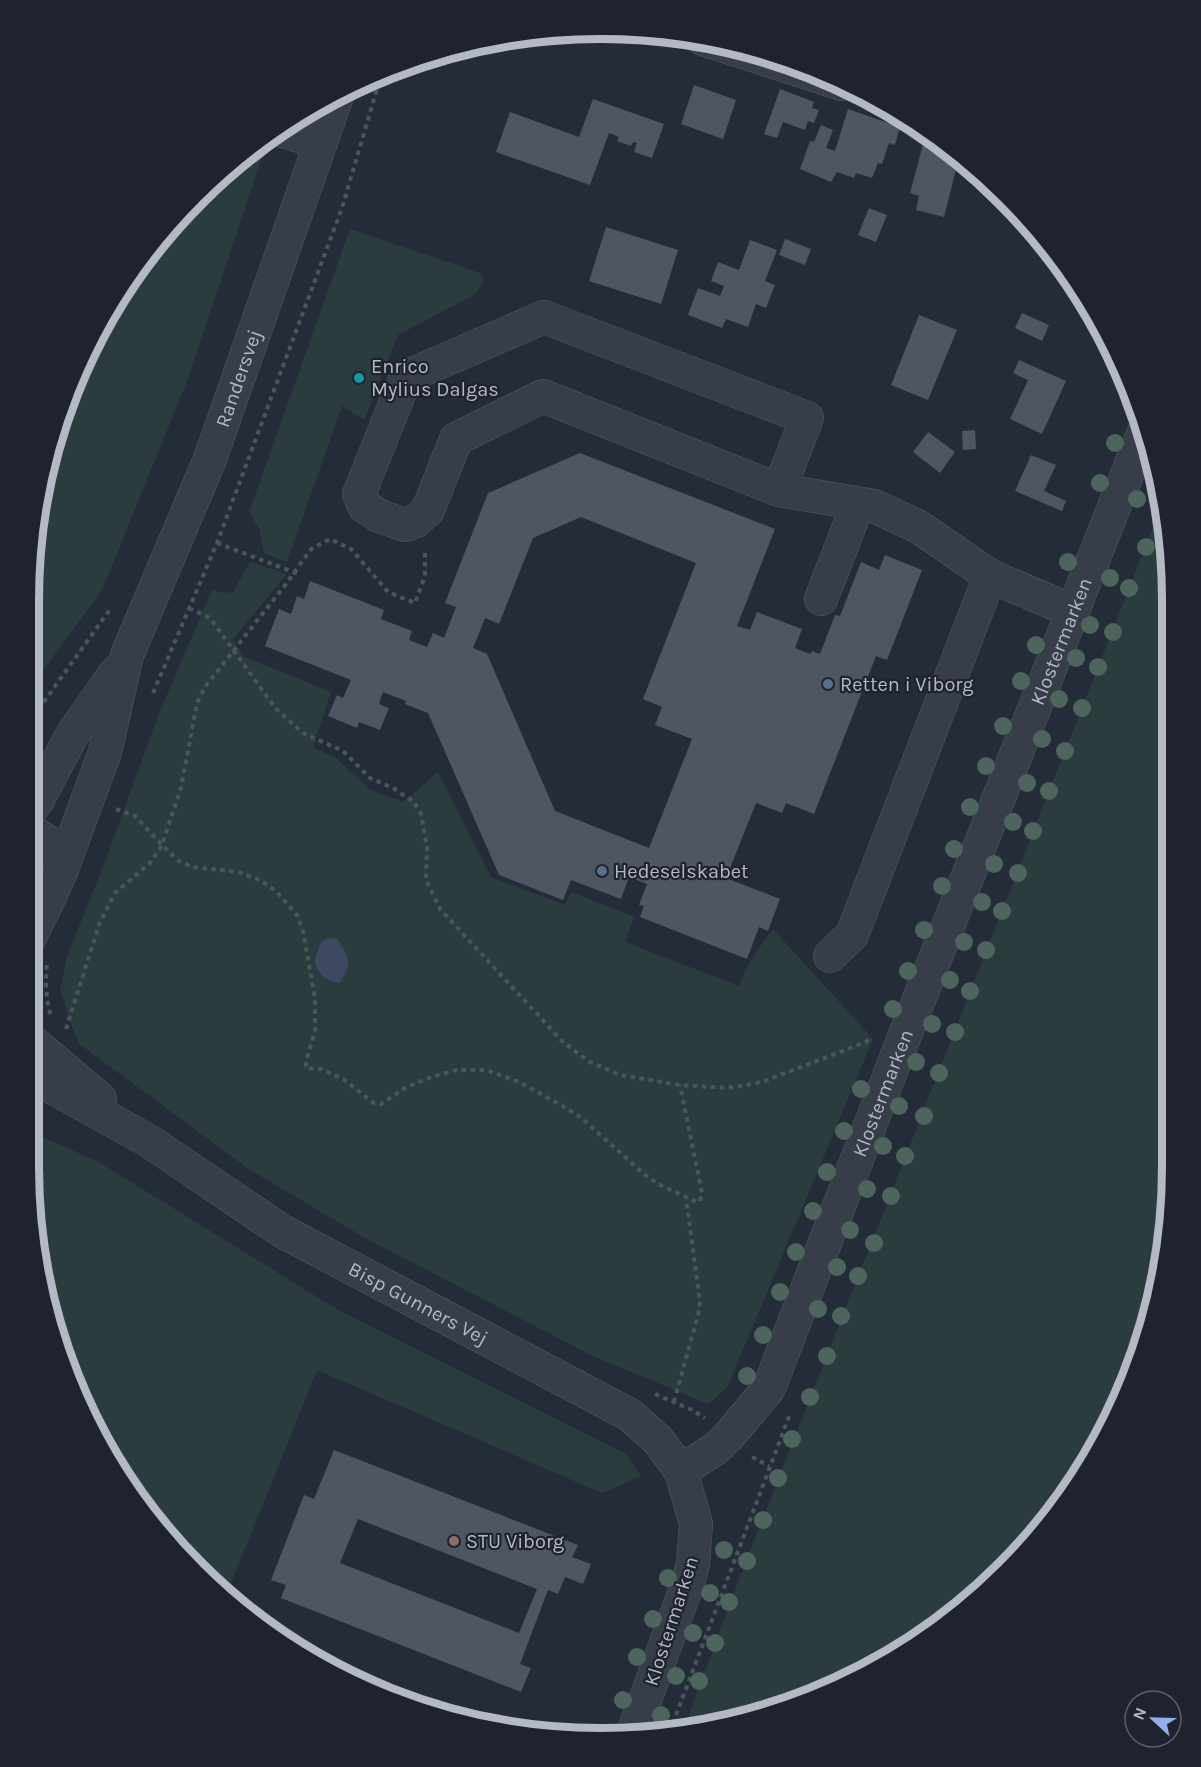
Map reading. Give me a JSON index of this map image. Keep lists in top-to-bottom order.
{
  "streets": {
    "street": ["Randersvej", "Klostermarken", "Bisp Gunners Vej"]
  },
  "crossings": [
    ["Klostermarken", "Bisp Gunners Vej"]
  ],
  "places": [
    "Enrico Mylius Dalgas",
    "Retten i Viborg",
    "Hedeselskabet",
    "STU Viborg"
  ],
  "north": "left"
}
